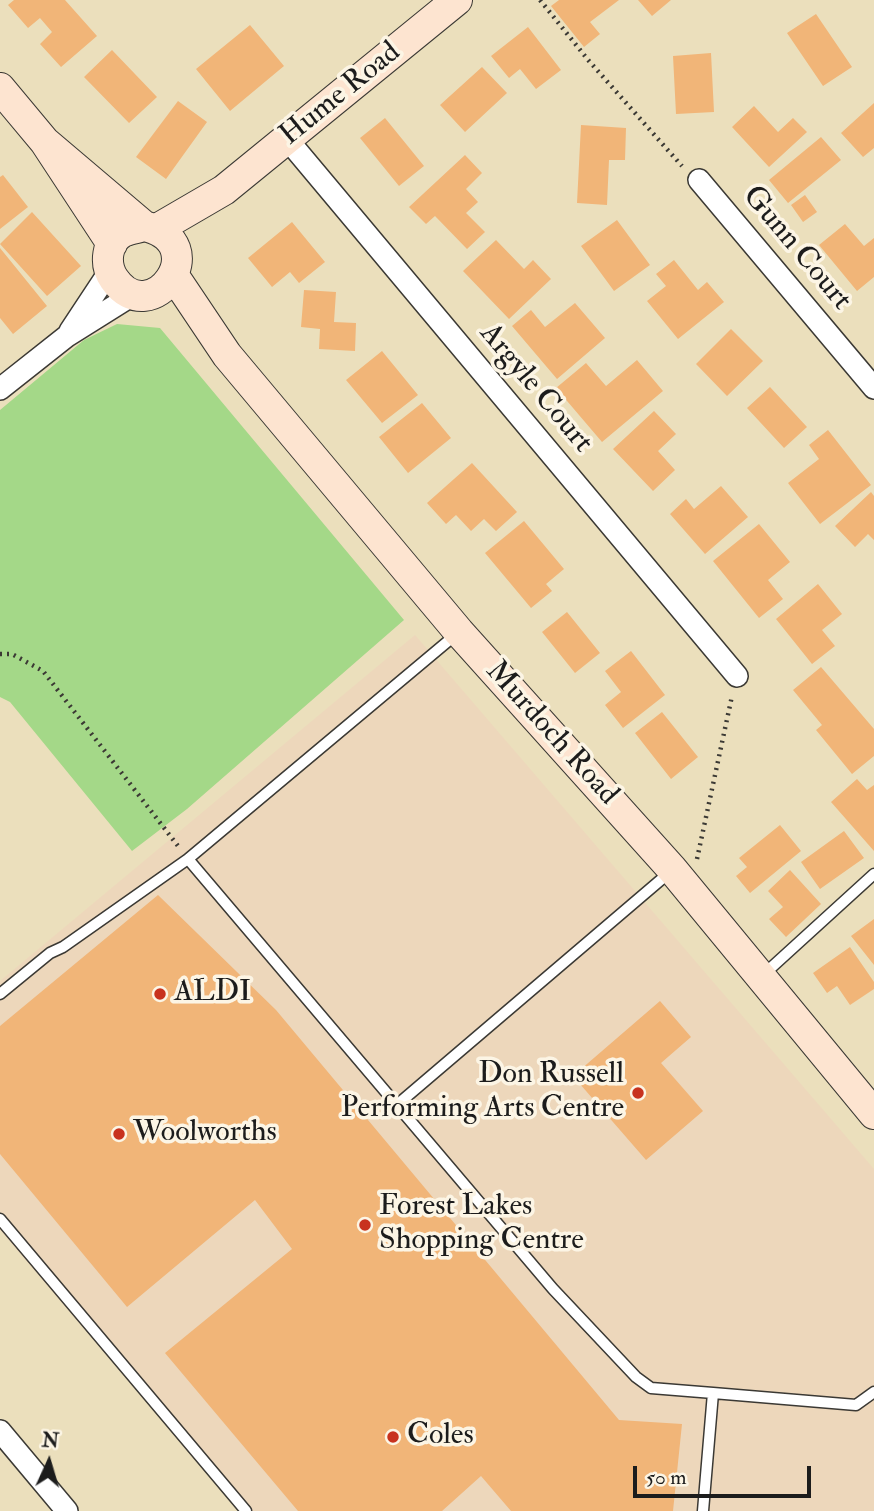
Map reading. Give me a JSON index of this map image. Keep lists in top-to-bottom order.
{
  "streets": {
    "main road": ["Hume Road", "Murdoch Road"],
    "street": ["Gunn Court", "Argyle Court"]
  },
  "crossings": [
    ["Hume Road", "Argyle Court"],
    ["Hume Road", "Murdoch Road"]
  ],
  "places": [
    "ALDI",
    "Don Russell Performing Arts Centre",
    "Woolworths",
    "Forest Lakes Shopping Centre",
    "Coles"
  ],
  "scale_bar": "50 m",
  "north": "top"
}
